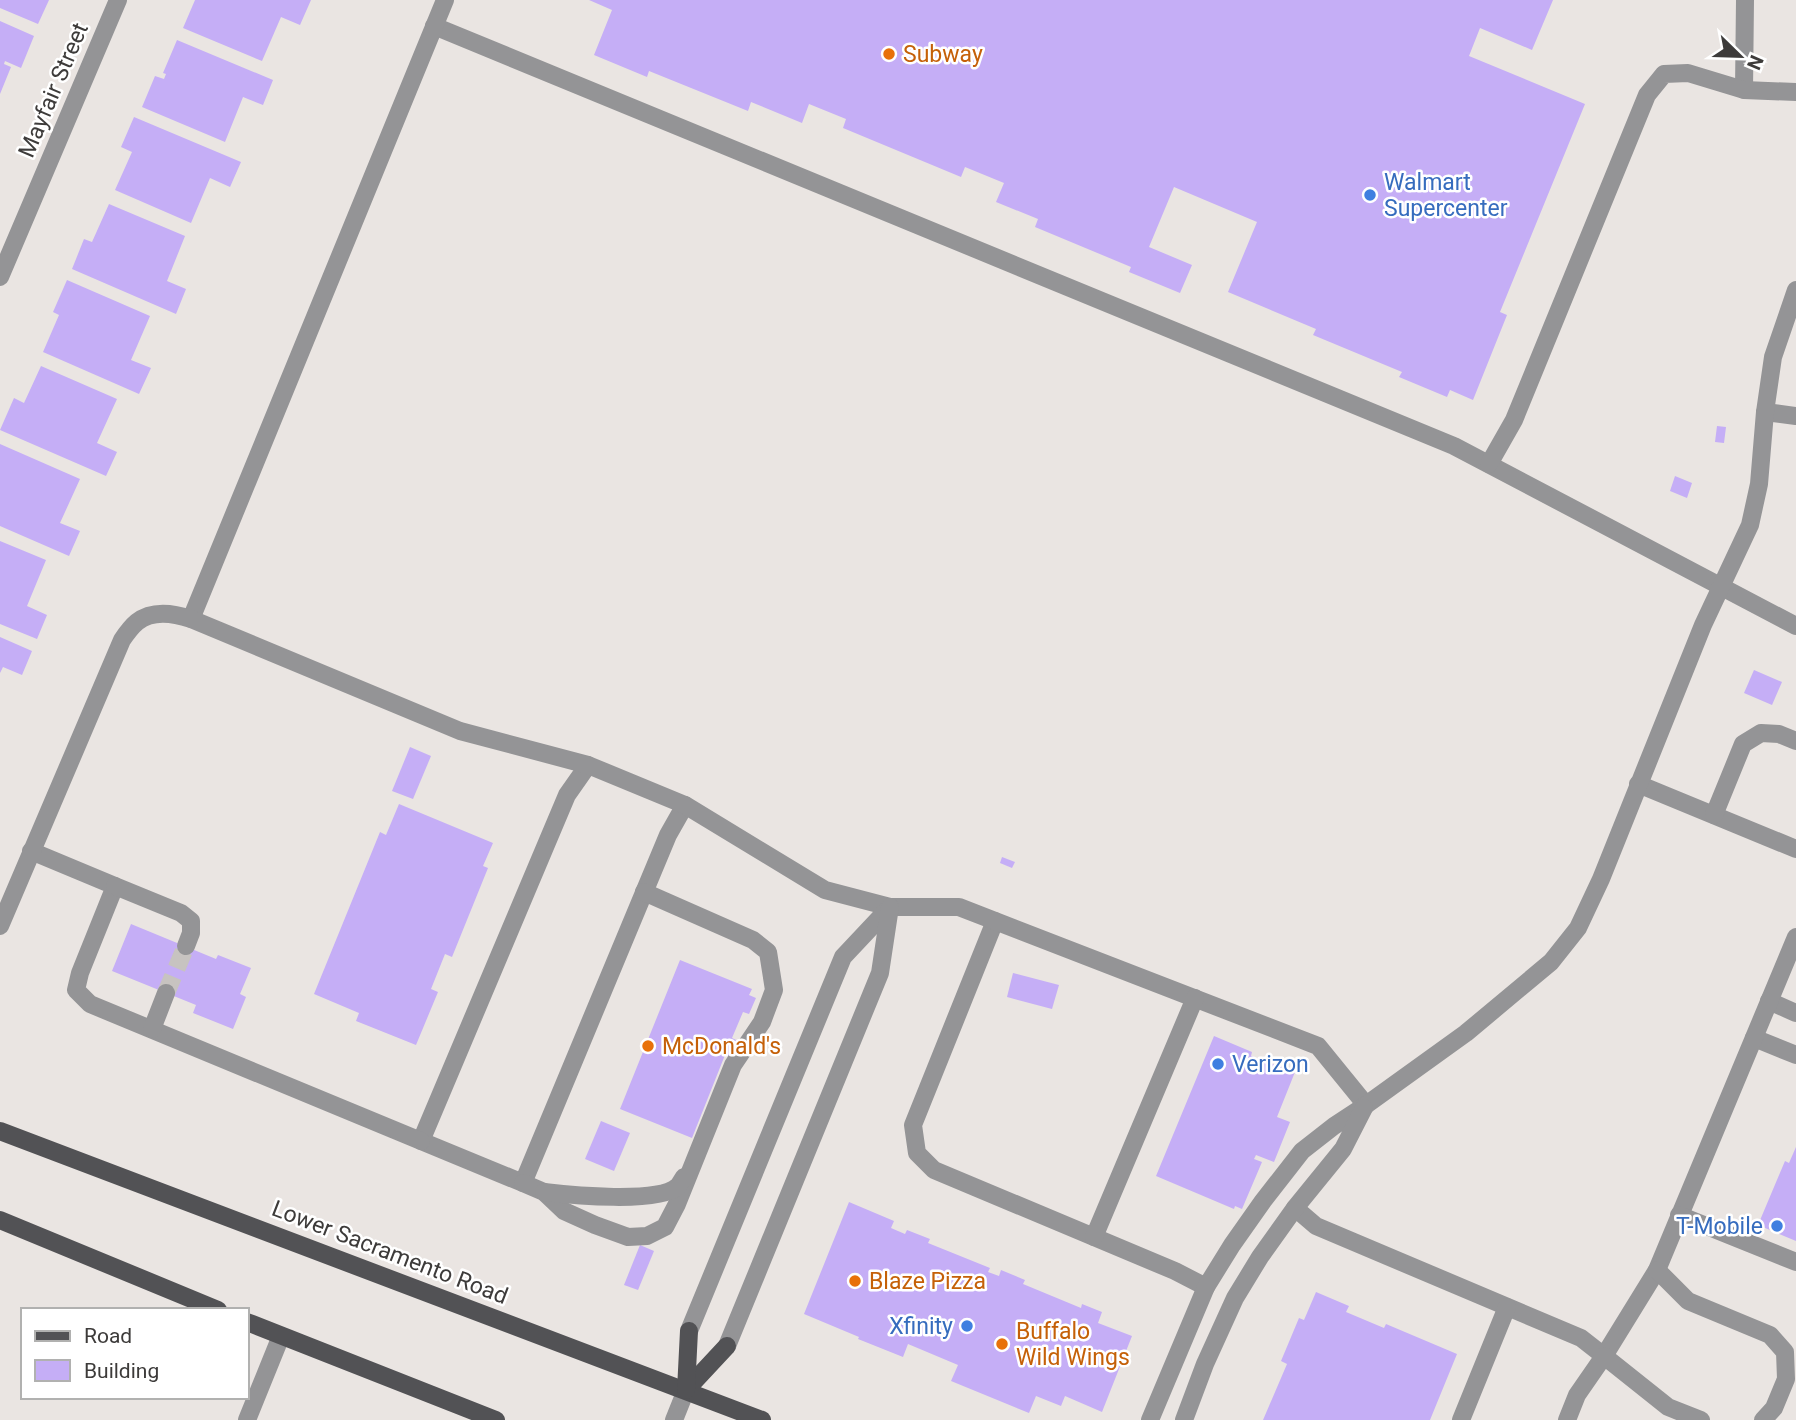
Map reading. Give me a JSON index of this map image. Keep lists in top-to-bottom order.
{
  "streets": {
    "main road": ["Lower Sacramento Road"],
    "street": ["Mayfair Street"]
  },
  "places": [
    "Subway",
    "Walmart Supercenter",
    "McDonald's",
    "Verizon",
    "T-Mobile",
    "Blaze Pizza",
    "Xfinity",
    "Buffalo Wild Wings"
  ],
  "legend": ["Road", "Building"],
  "north": "bottom right"
}
